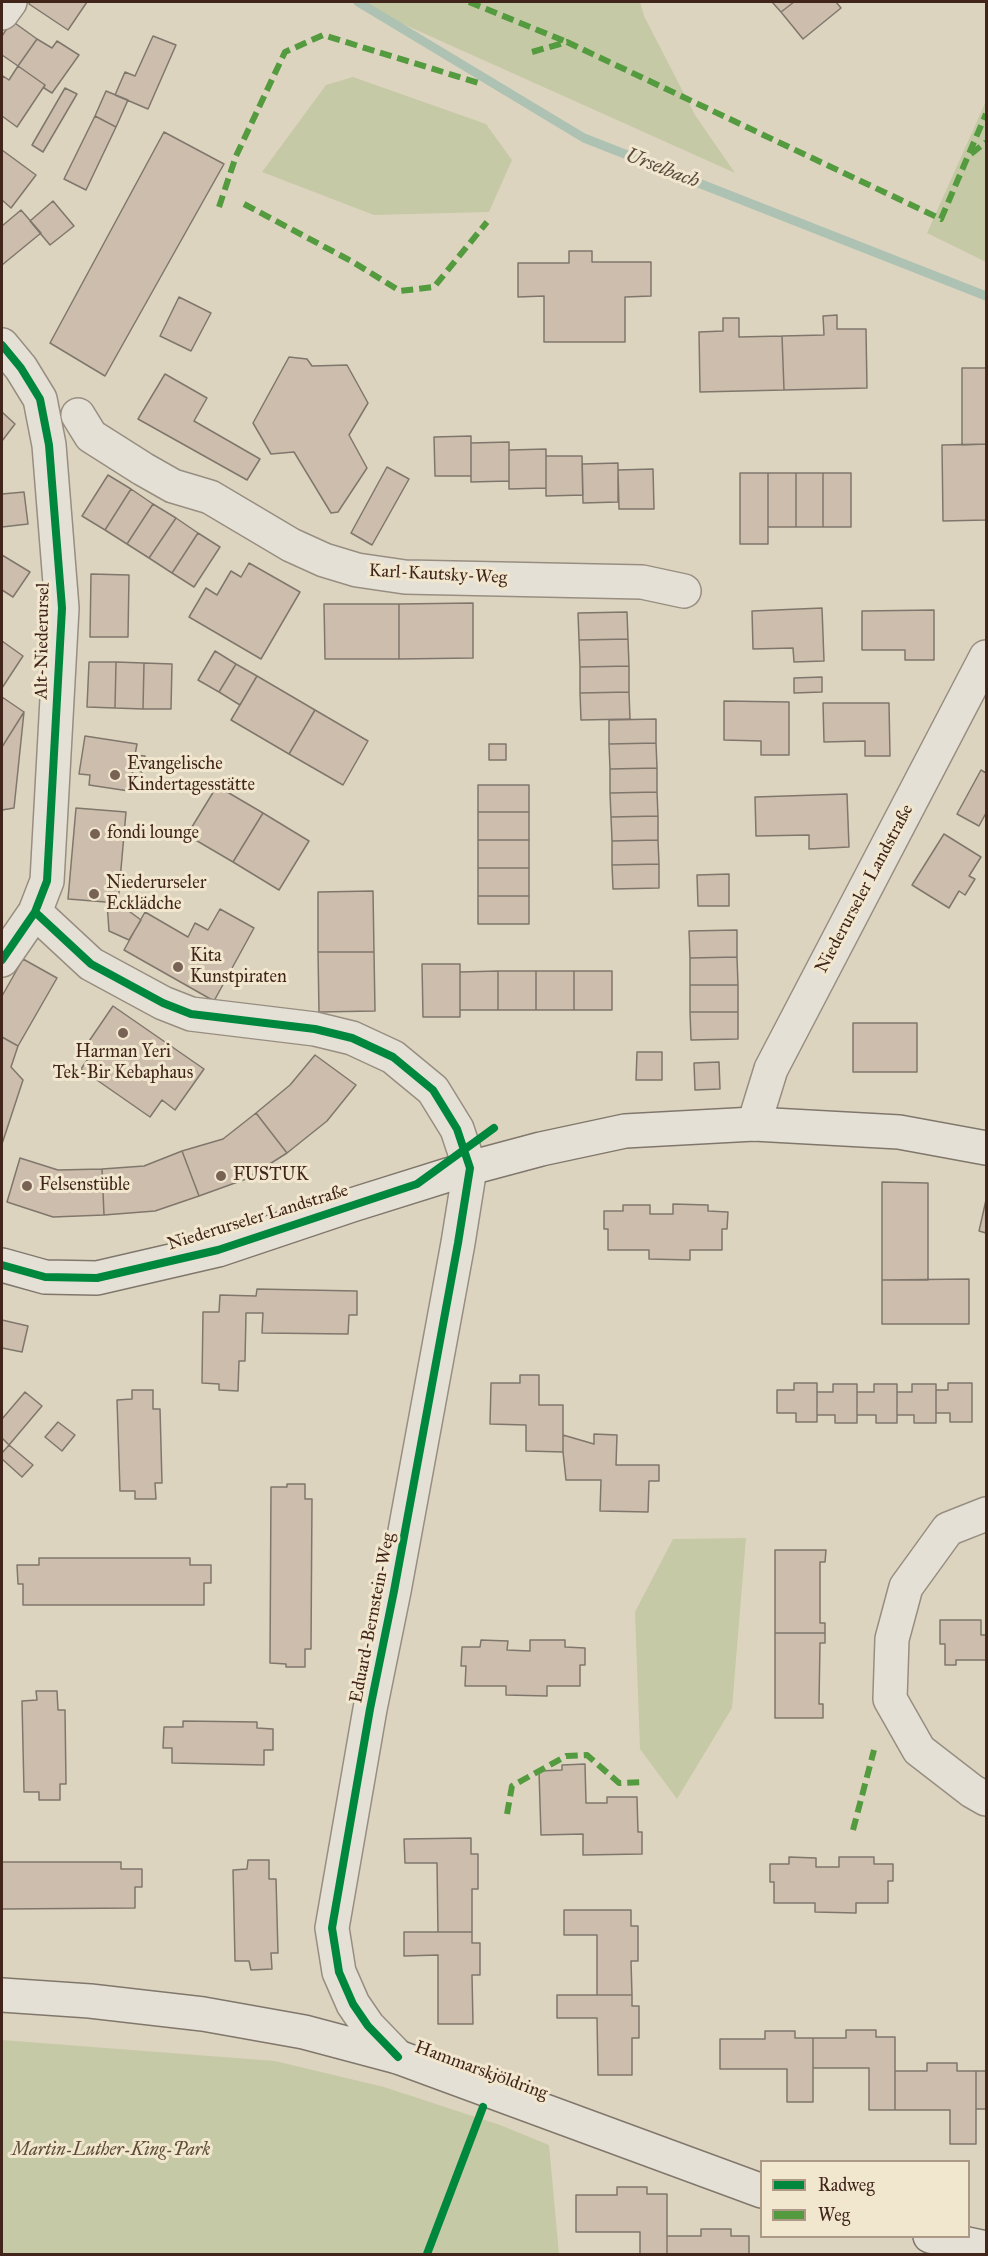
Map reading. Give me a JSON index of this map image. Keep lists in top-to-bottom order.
{
  "streets": {
    "street": [
      "Karl-Kautsky-Weg",
      "Alt-Niederursel",
      "Niederurseler Landstraße",
      "Eduard-Bernstein-Weg",
      "Hammarskjöldring"
    ]
  },
  "crossings": [
    ["Karl-Kautsky-Weg", "Alt-Niederursel"],
    ["Niederurseler Landstraße", "Eduard-Bernstein-Weg"],
    ["Eduard-Bernstein-Weg", "Hammarskjöldring"]
  ],
  "water": ["Urselbach"],
  "parks": ["Martin-Luther-King-Park"],
  "places": [
    "Evangelische Kindertagesstätte",
    "fondi lounge",
    "Niederurseler Ecklädche",
    "Kita Kunstpiraten",
    "Harman Yeri Tek-Bir Kebaphaus",
    "FUSTUK",
    "Felsenstüble"
  ],
  "legend": ["Radweg", "Weg"]
}
